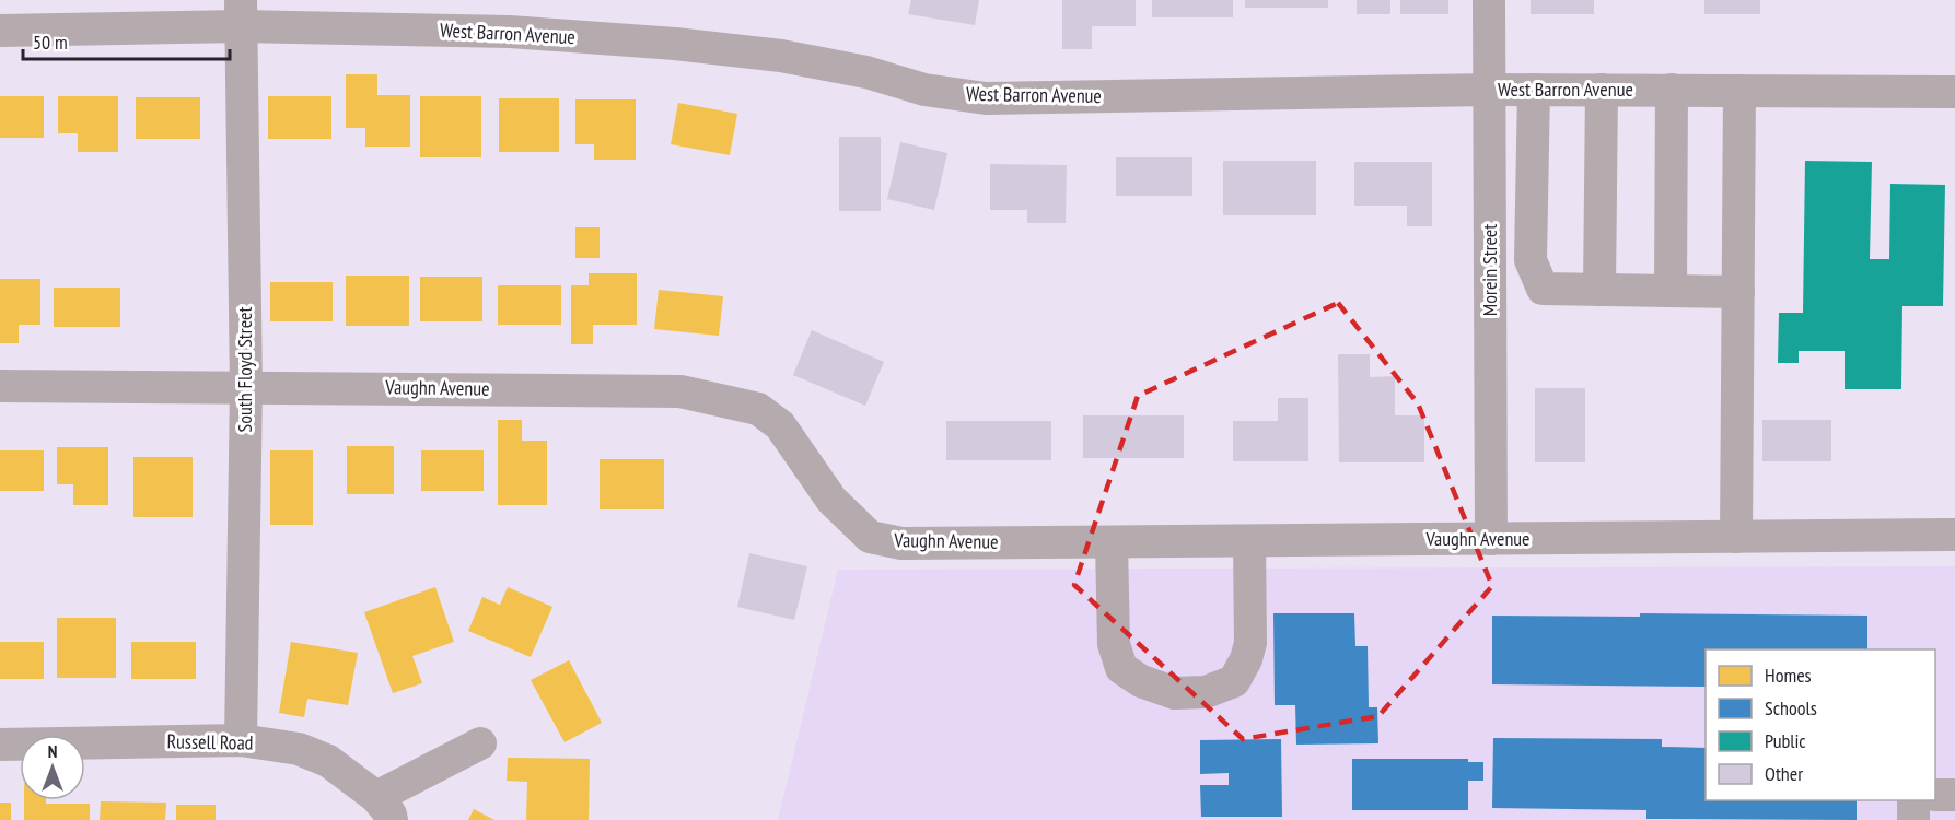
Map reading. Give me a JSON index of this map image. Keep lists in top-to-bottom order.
{
  "streets": {
    "street": [
      "West Barron Avenue",
      "Morein Street",
      "South Floyd Street",
      "Vaughn Avenue",
      "Russell Road"
    ]
  },
  "crossings": [
    ["West Barron Avenue", "Morein Street"],
    ["West Barron Avenue", "South Floyd Street"],
    ["Morein Street", "Vaughn Avenue"],
    ["South Floyd Street", "Vaughn Avenue"],
    ["South Floyd Street", "Russell Road"]
  ],
  "legend": [
    "Homes",
    "Schools",
    "Public",
    "Other"
  ],
  "scale_bar": "50 m",
  "north": "top"
}
